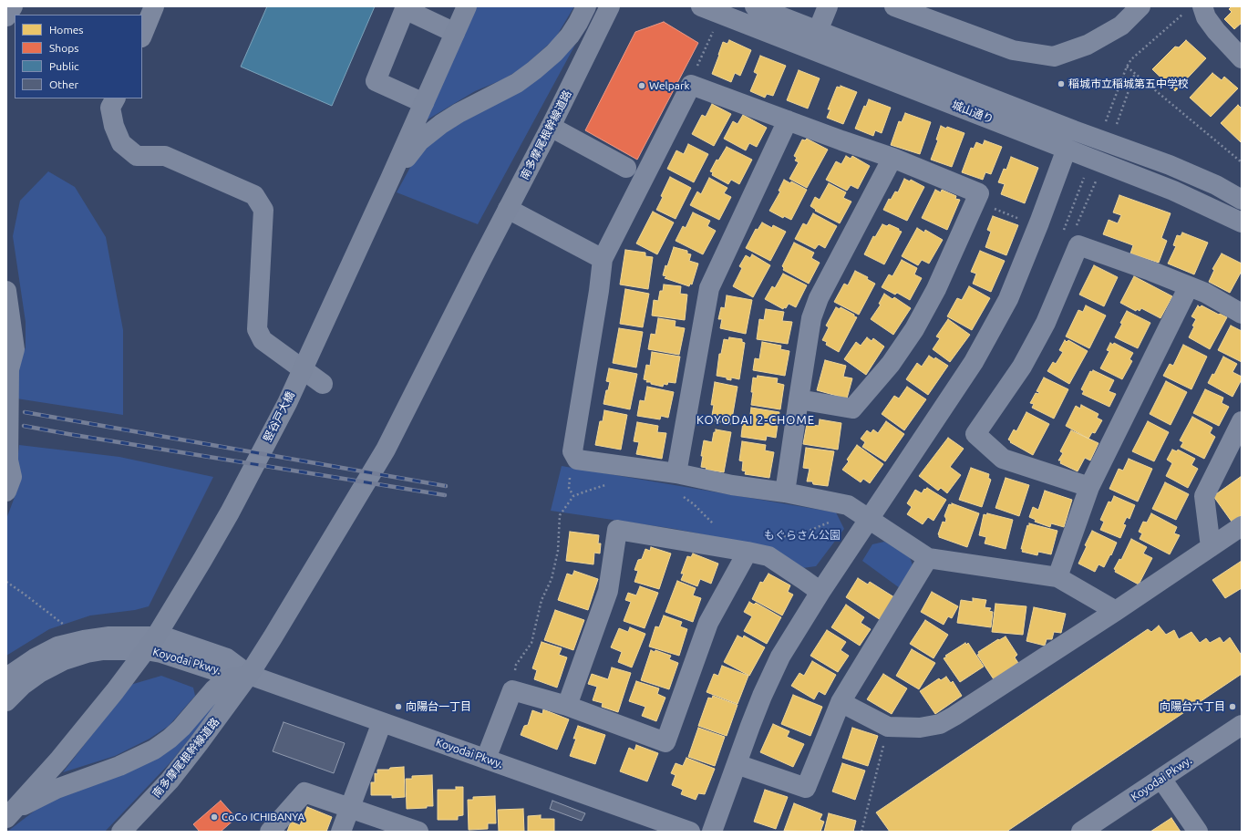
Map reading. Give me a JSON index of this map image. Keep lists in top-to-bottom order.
{
  "streets": {
    "main road": ["南多摩尾根幹線道路", "竪谷戸大橋"],
    "street": ["城山通り", "Koyodai Pkwy."]
  },
  "crossings": [
    ["南多摩尾根幹線道路", "Koyodai Pkwy."],
    ["竪谷戸大橋", "Koyodai Pkwy."]
  ],
  "districts": ["KOYODAI 2-CHOME"],
  "parks": ["もぐらさん公園"],
  "places": [
    "稲城市立稲城第五中学校",
    "Welpark",
    "向陽台一丁目",
    "向陽台六丁目",
    "CoCo ICHIBANYA"
  ],
  "legend": [
    "Homes",
    "Shops",
    "Public",
    "Other"
  ]
}
